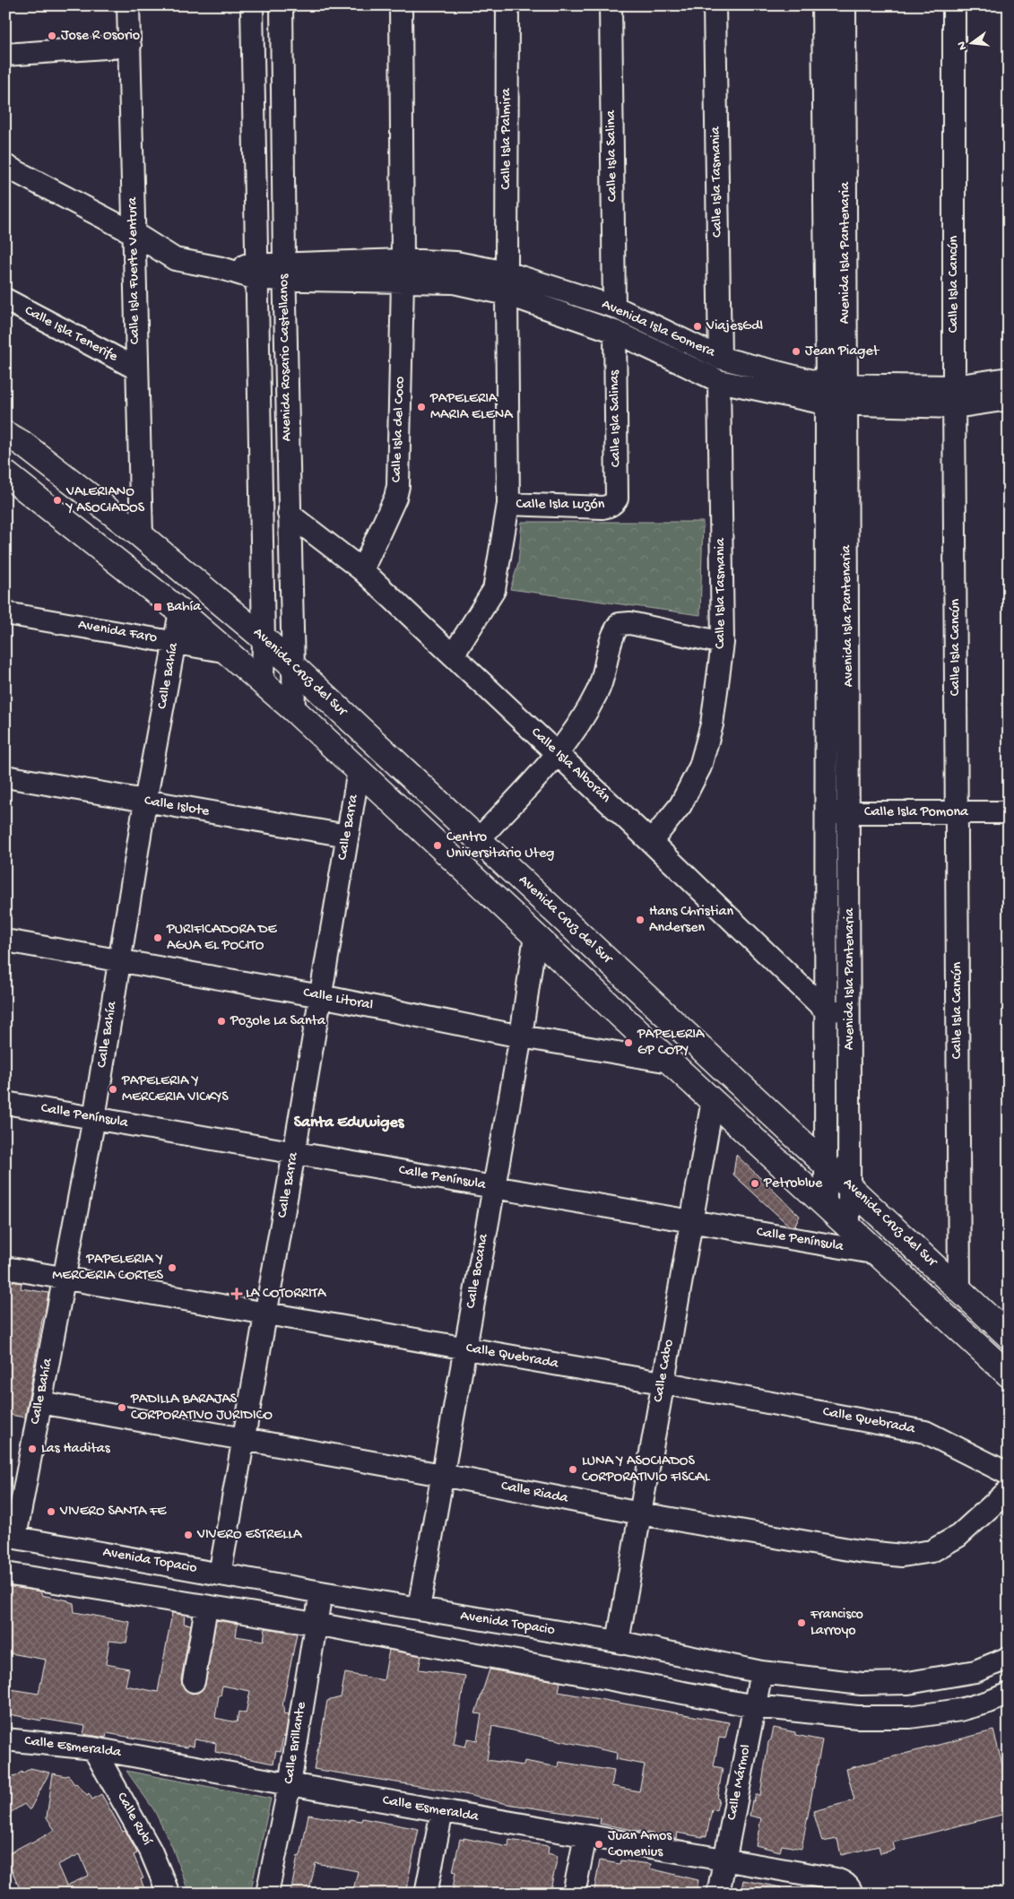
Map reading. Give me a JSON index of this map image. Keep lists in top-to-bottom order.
{
  "streets": {
    "main road": ["Avenida Cruz del Sur"],
    "street": [
      "Calle Isla Palmira",
      "Calle Isla Salina",
      "Calle Isla Tasmania",
      "Avenida Isla Pantenaria",
      "Calle Isla Fuerte Ventura",
      "Calle Isla Cancún",
      "Avenida Isla Gomera",
      "Calle Isla Tenerife",
      "Avenida Rosario Castellanos",
      "Calle Isla Salinas",
      "Calle Isla del Coco",
      "Calle Isla Luzón",
      "Avenida Faro",
      "Calle Bahía",
      "Calle Isla Alborán",
      "Calle Islote",
      "Calle Isla Pomona",
      "Calle Barra",
      "Calle Litoral",
      "Calle Península",
      "Calle Bocana",
      "Calle Quebrada",
      "Calle Cabo",
      "Calle Riada",
      "Avenida Topacio",
      "Calle Brillante",
      "Calle Esmeralda",
      "Calle Mármol",
      "Calle Rubí"
    ]
  },
  "crossings": [
    ["Calle Isla Palmira", "Avenida Isla Gomera"],
    ["Calle Isla Salina", "Avenida Isla Gomera"],
    ["Calle Isla Tasmania", "Avenida Isla Gomera"],
    ["Calle Isla Tasmania", "Calle Isla Alborán"],
    ["Avenida Isla Pantenaria", "Avenida Isla Gomera"],
    ["Avenida Isla Pantenaria", "Avenida Cruz del Sur"],
    ["Avenida Isla Pantenaria", "Calle Isla Alborán"],
    ["Avenida Isla Pantenaria", "Calle Isla Pomona"],
    ["Calle Isla Fuerte Ventura", "Avenida Isla Gomera"],
    ["Calle Isla Fuerte Ventura", "Calle Isla Tenerife"],
    ["Calle Isla Fuerte Ventura", "Avenida Cruz del Sur"],
    ["Calle Isla Cancún", "Avenida Isla Gomera"],
    ["Calle Isla Cancún", "Avenida Cruz del Sur"],
    ["Calle Isla Cancún", "Calle Isla Pomona"],
    ["Avenida Isla Gomera", "Avenida Rosario Castellanos"],
    ["Avenida Isla Gomera", "Calle Isla Salinas"],
    ["Avenida Isla Gomera", "Calle Isla del Coco"],
    ["Avenida Rosario Castellanos", "Avenida Cruz del Sur"],
    ["Avenida Rosario Castellanos", "Calle Isla Alborán"],
    ["Calle Isla Salinas", "Calle Isla Luzón"],
    ["Calle Isla del Coco", "Calle Isla Alborán"],
    ["Avenida Faro", "Avenida Cruz del Sur"],
    ["Avenida Faro", "Calle Bahía"],
    ["Avenida Cruz del Sur", "Calle Bahía"],
    ["Avenida Cruz del Sur", "Calle Barra"],
    ["Avenida Cruz del Sur", "Calle Litoral"],
    ["Avenida Cruz del Sur", "Calle Península"],
    ["Avenida Cruz del Sur", "Calle Bocana"],
    ["Avenida Cruz del Sur", "Calle Cabo"],
    ["Calle Bahía", "Calle Islote"],
    ["Calle Bahía", "Calle Litoral"],
    ["Calle Bahía", "Calle Península"],
    ["Calle Bahía", "Calle Quebrada"],
    ["Calle Bahía", "Calle Riada"],
    ["Calle Bahía", "Avenida Topacio"],
    ["Calle Islote", "Calle Barra"],
    ["Calle Barra", "Calle Litoral"],
    ["Calle Barra", "Calle Península"],
    ["Calle Barra", "Calle Quebrada"],
    ["Calle Barra", "Calle Riada"],
    ["Calle Barra", "Avenida Topacio"],
    ["Calle Litoral", "Calle Bocana"],
    ["Calle Península", "Calle Bocana"],
    ["Calle Península", "Calle Cabo"],
    ["Calle Bocana", "Calle Quebrada"],
    ["Calle Bocana", "Calle Riada"],
    ["Calle Bocana", "Avenida Topacio"],
    ["Calle Quebrada", "Calle Cabo"],
    ["Calle Cabo", "Calle Riada"],
    ["Calle Cabo", "Avenida Topacio"],
    ["Avenida Topacio", "Calle Brillante"],
    ["Avenida Topacio", "Calle Mármol"],
    ["Calle Brillante", "Calle Esmeralda"],
    ["Calle Esmeralda", "Calle Mármol"],
    ["Calle Esmeralda", "Calle Rubí"]
  ],
  "districts": ["Santa Eduwiges"],
  "places": {
    "other": [
      "Jose R Osorio",
      "ViajesGdl",
      "Jean Piaget",
      "PAPELERIA MARIA ELENA",
      "VALERIANO Y ASOCIADOS",
      "Centro Universitario Uteg",
      "Hans Christian Andersen",
      "PURIFICADORA DE AGUA EL POCITO",
      "Pozole La Santa",
      "PAPELERIA GP COPY",
      "PAPELERIA Y MERCERIA VICKYS",
      "Petroblue",
      "PAPELERIA Y MERCERIA CORTES",
      "PADILLA BARAJAS CORPORATIVO JURIDICO",
      "Las Haditas",
      "LUNA Y ASOCIADOS CORPORATIVIO FISCAL",
      "VIVERO SANTA FE",
      "VIVERO ESTRELLA",
      "Francisco Larroyo",
      "Juan Amos Comenius"
    ],
    "transit": ["Bahía"],
    "health": ["LA COTORRITA"]
  },
  "north": "left"
}
